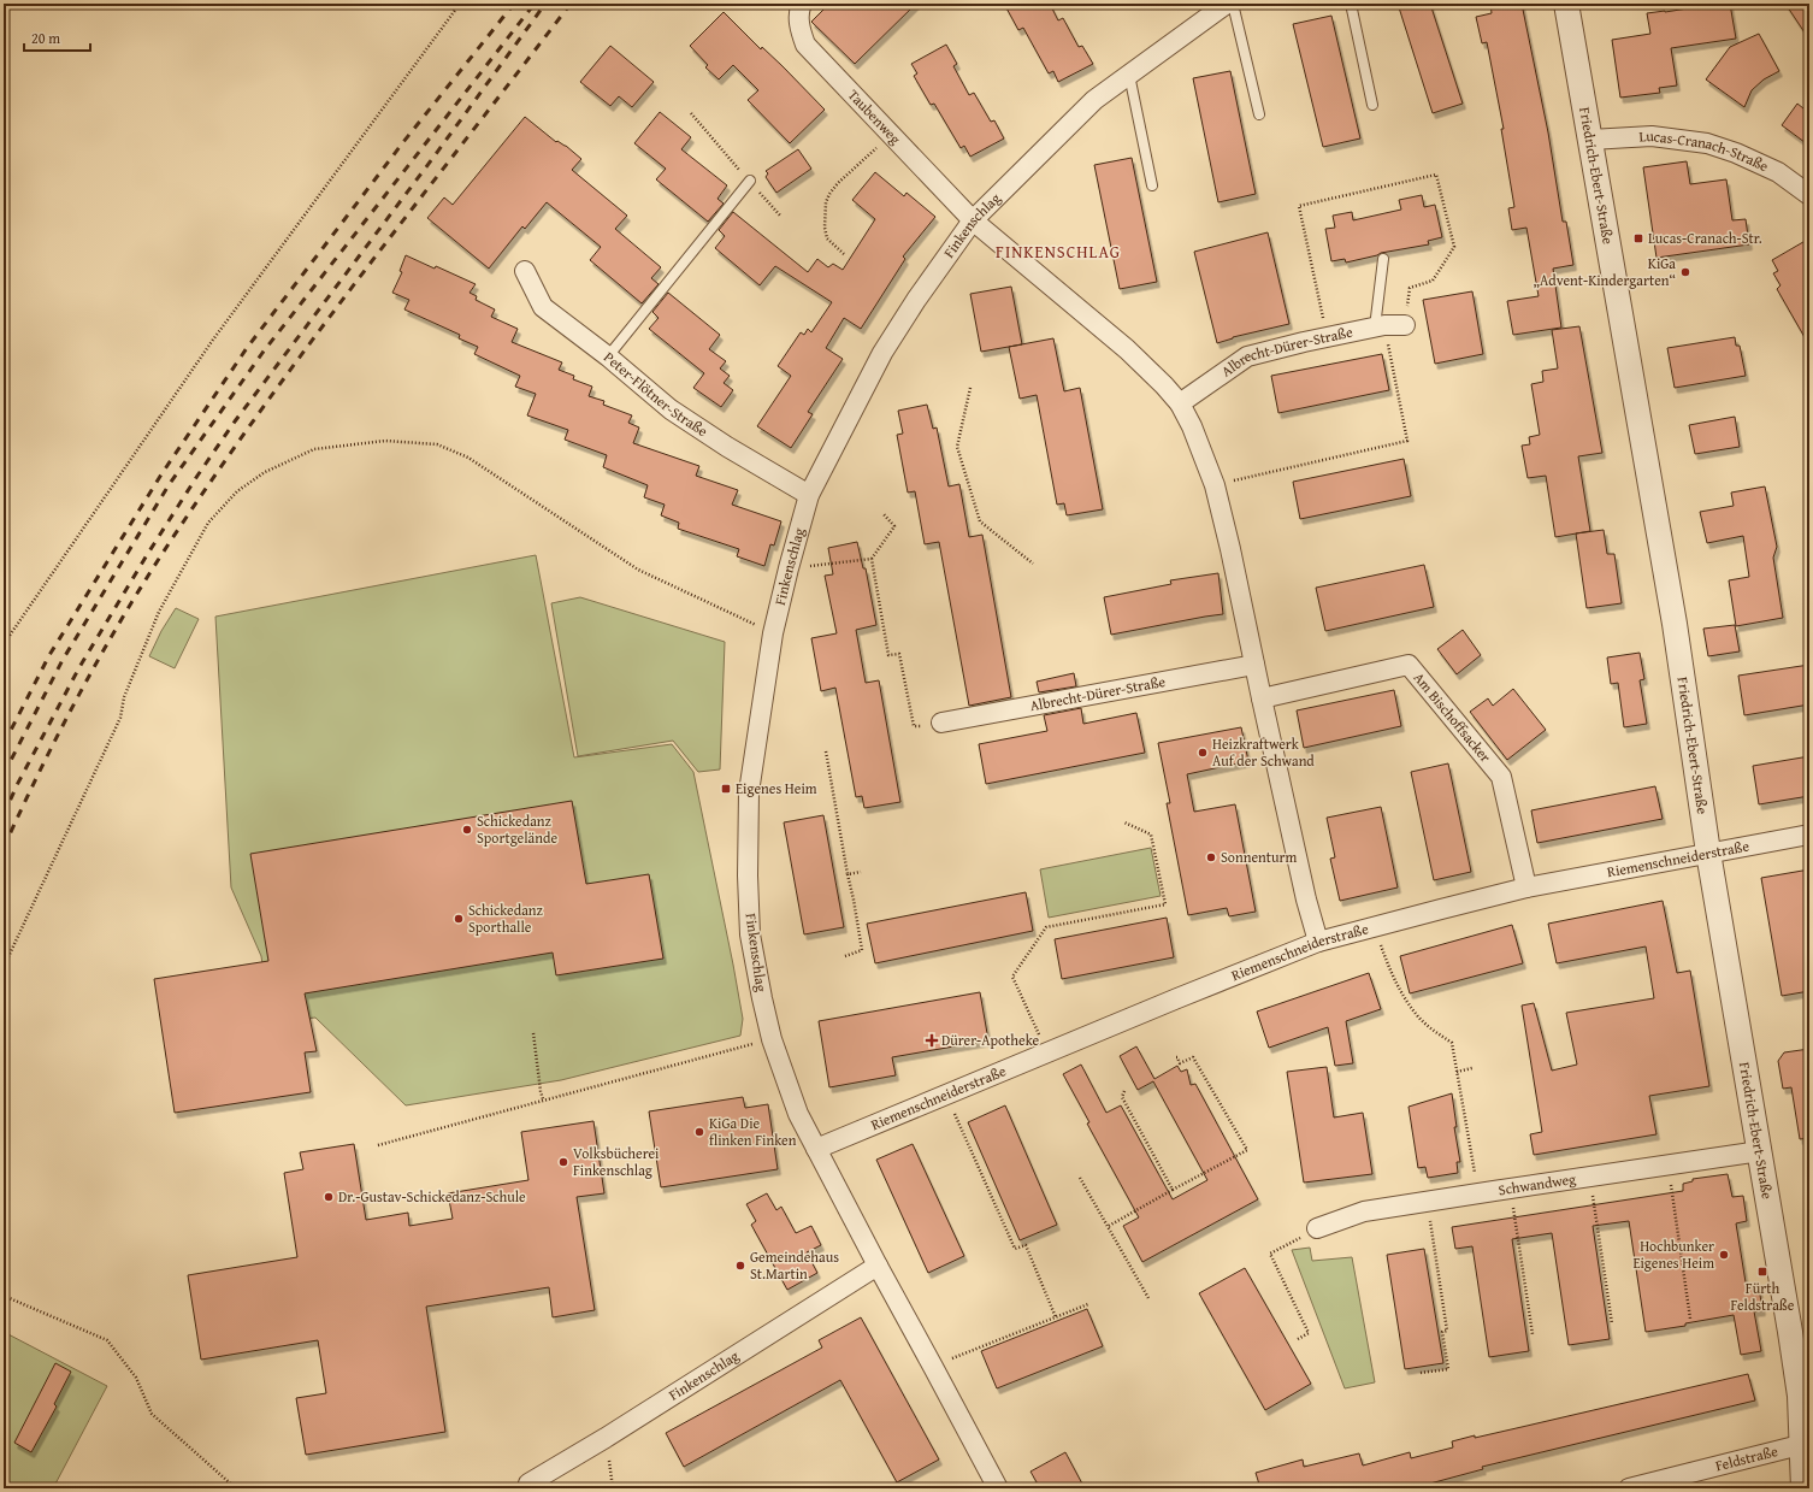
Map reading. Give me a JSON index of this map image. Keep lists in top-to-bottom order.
{
  "streets": {
    "street": [
      "Taubenweg",
      "Lucas-Cranach-Straße",
      "Friedrich-Ebert-Straße",
      "Finkenschlag",
      "Albrecht-Dürer-Straße",
      "Peter-Flötner-Straße",
      "Am Bischoffsacker",
      "Riemenschneiderstraße",
      "Schwandweg",
      "Feldstraße"
    ]
  },
  "crossings": [
    ["Taubenweg", "Finkenschlag"],
    ["Lucas-Cranach-Straße", "Friedrich-Ebert-Straße"],
    ["Friedrich-Ebert-Straße", "Riemenschneiderstraße"],
    ["Friedrich-Ebert-Straße", "Schwandweg"],
    ["Friedrich-Ebert-Straße", "Feldstraße"],
    ["Finkenschlag", "Peter-Flötner-Straße"],
    ["Finkenschlag", "Riemenschneiderstraße"],
    ["Am Bischoffsacker", "Riemenschneiderstraße"]
  ],
  "districts": ["FINKENSCHLAG"],
  "places": {
    "transit": ["Lucas-Cranach-Str.", "Eigenes Heim", "Fürth Feldstraße"],
    "other": [
      "KiGa „Advent-Kindergarten“",
      "Heizkraftwerk Auf der Schwand",
      "Schickedanz Sportgelände",
      "Sonnenturm",
      "Schickedanz Sporthalle",
      "KiGa Die flinken Finken",
      "Volksbücherei Finkenschlag",
      "Dr.-Gustav-Schickedanz-Schule",
      "Hochbunker Eigenes Heim",
      "Gemeindehaus St.Martin"
    ],
    "health": ["Dürer-Apotheke"]
  },
  "scale_bar": "20 m"
}
